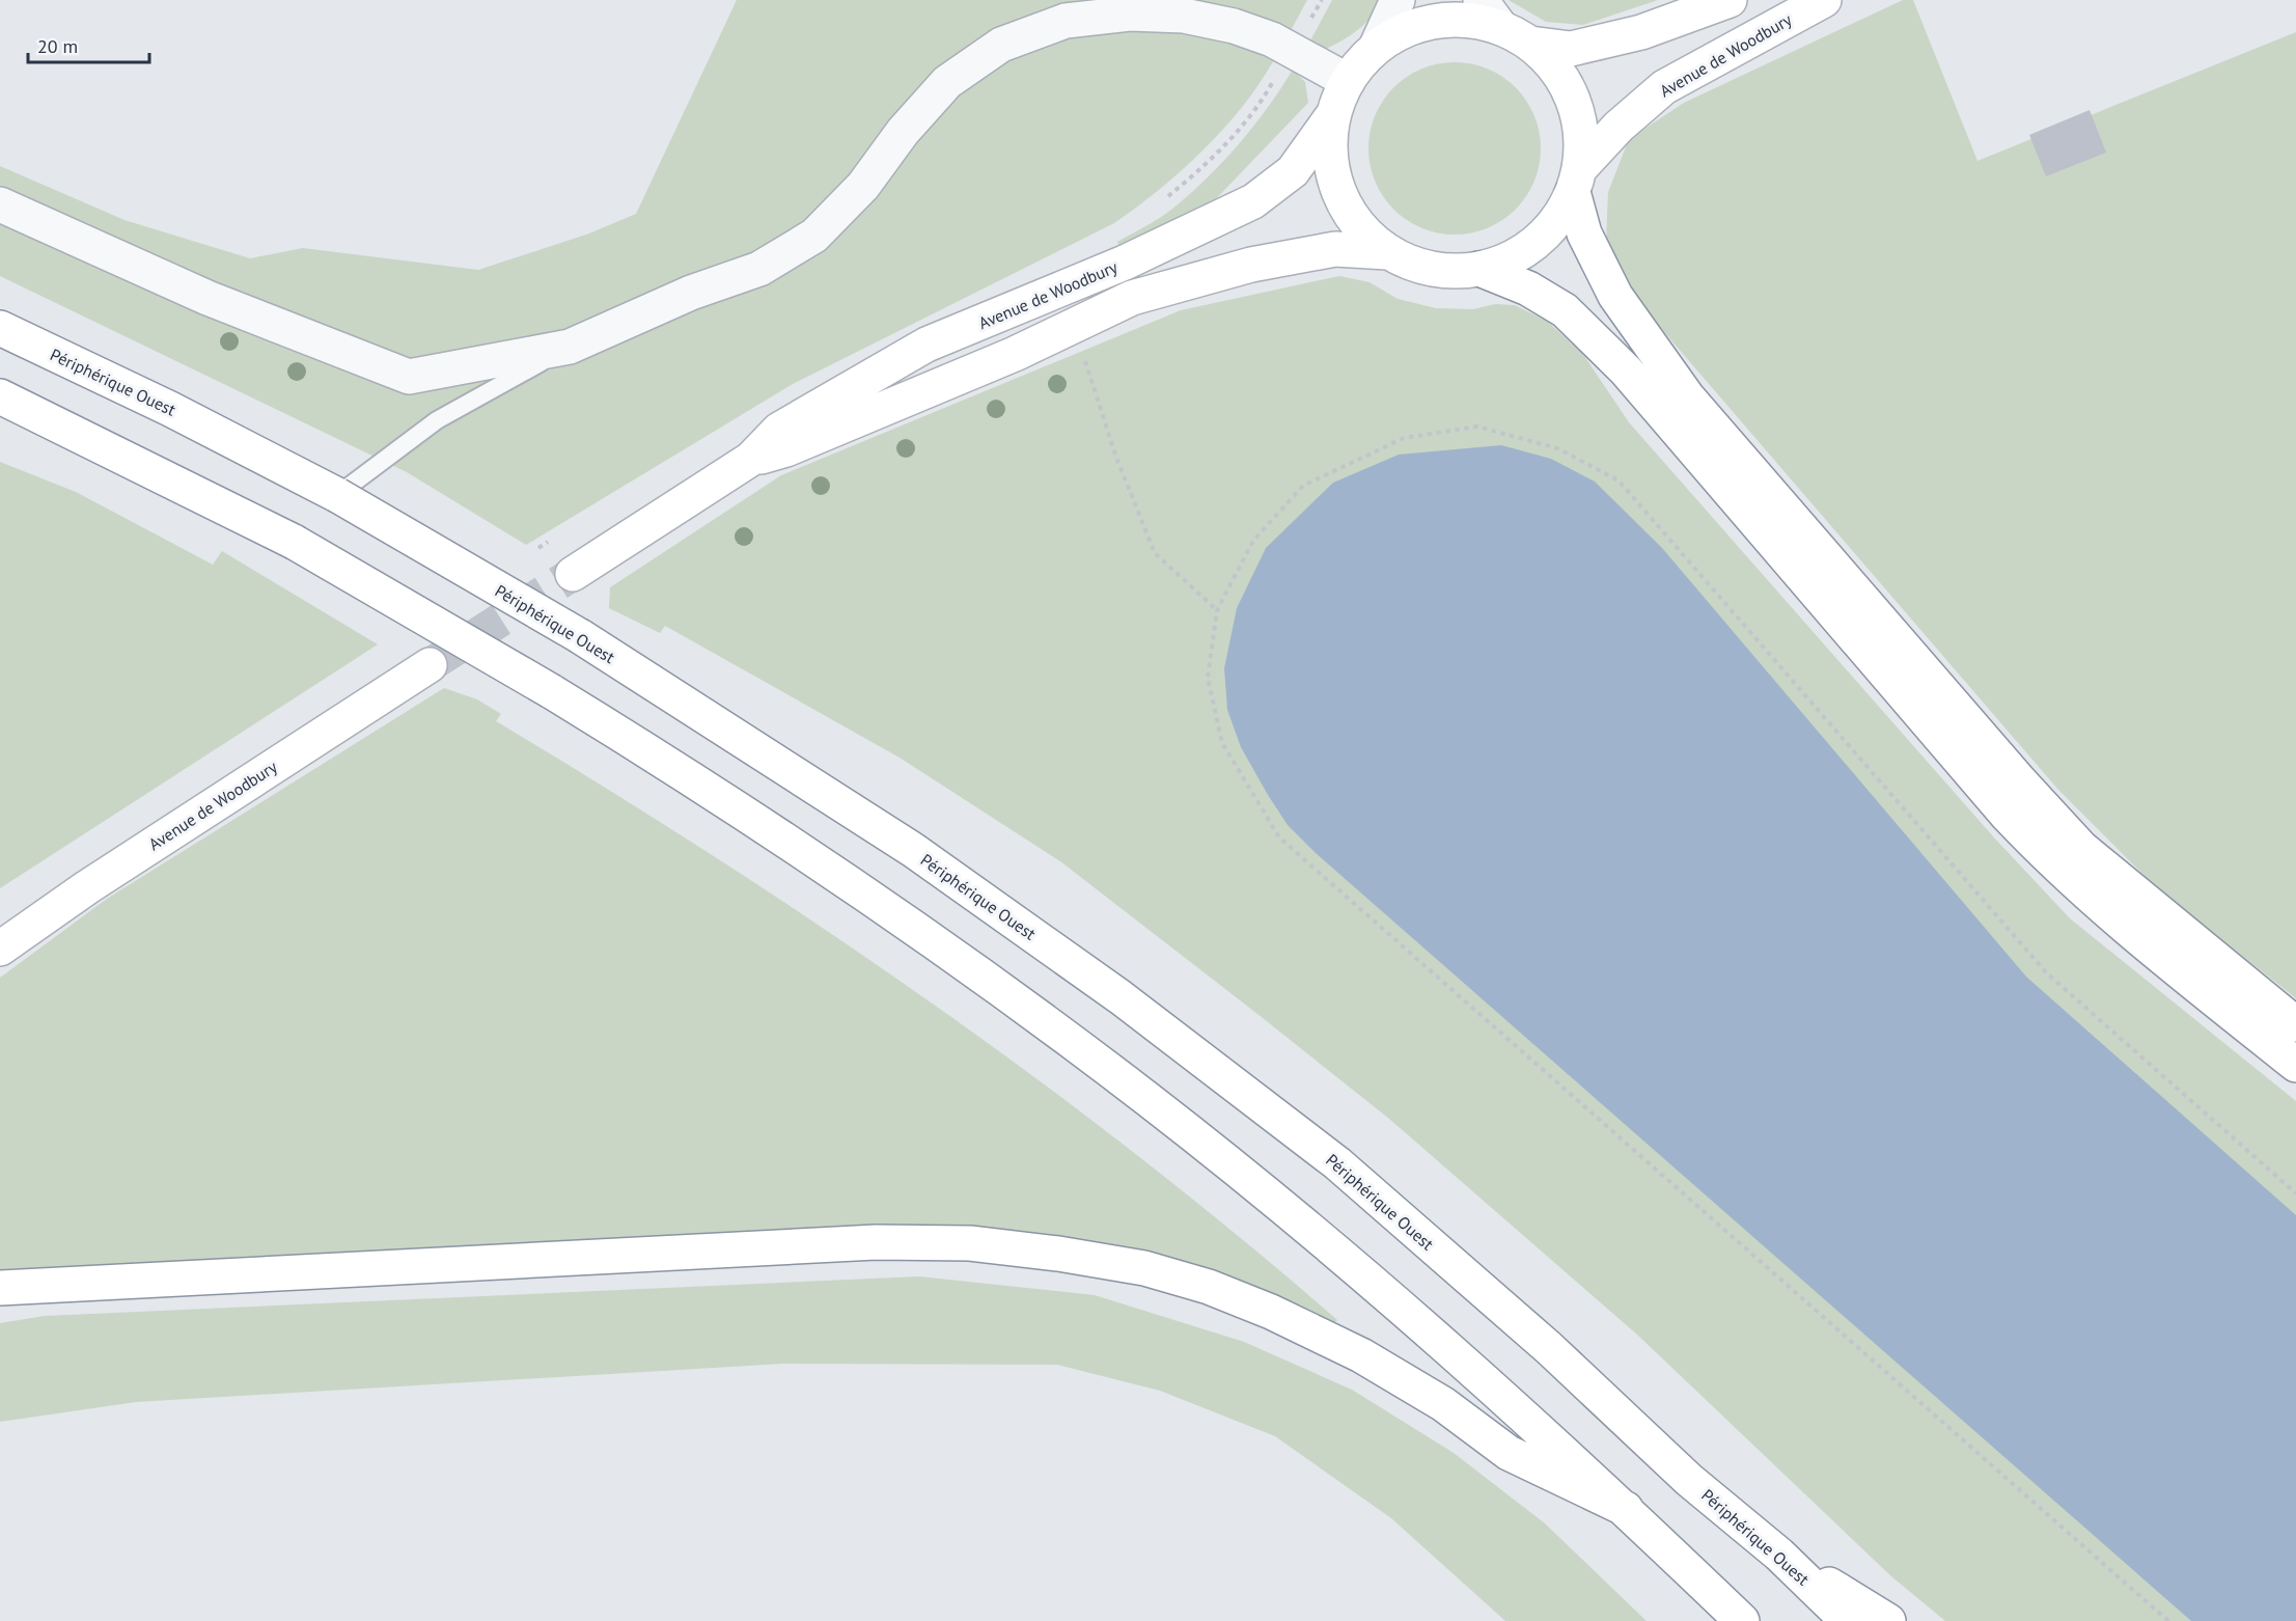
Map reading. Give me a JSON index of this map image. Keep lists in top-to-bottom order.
{
  "streets": {
    "main road": ["Avenue de Woodbury", "Périphérique Ouest"]
  },
  "scale_bar": "20 m"
}
